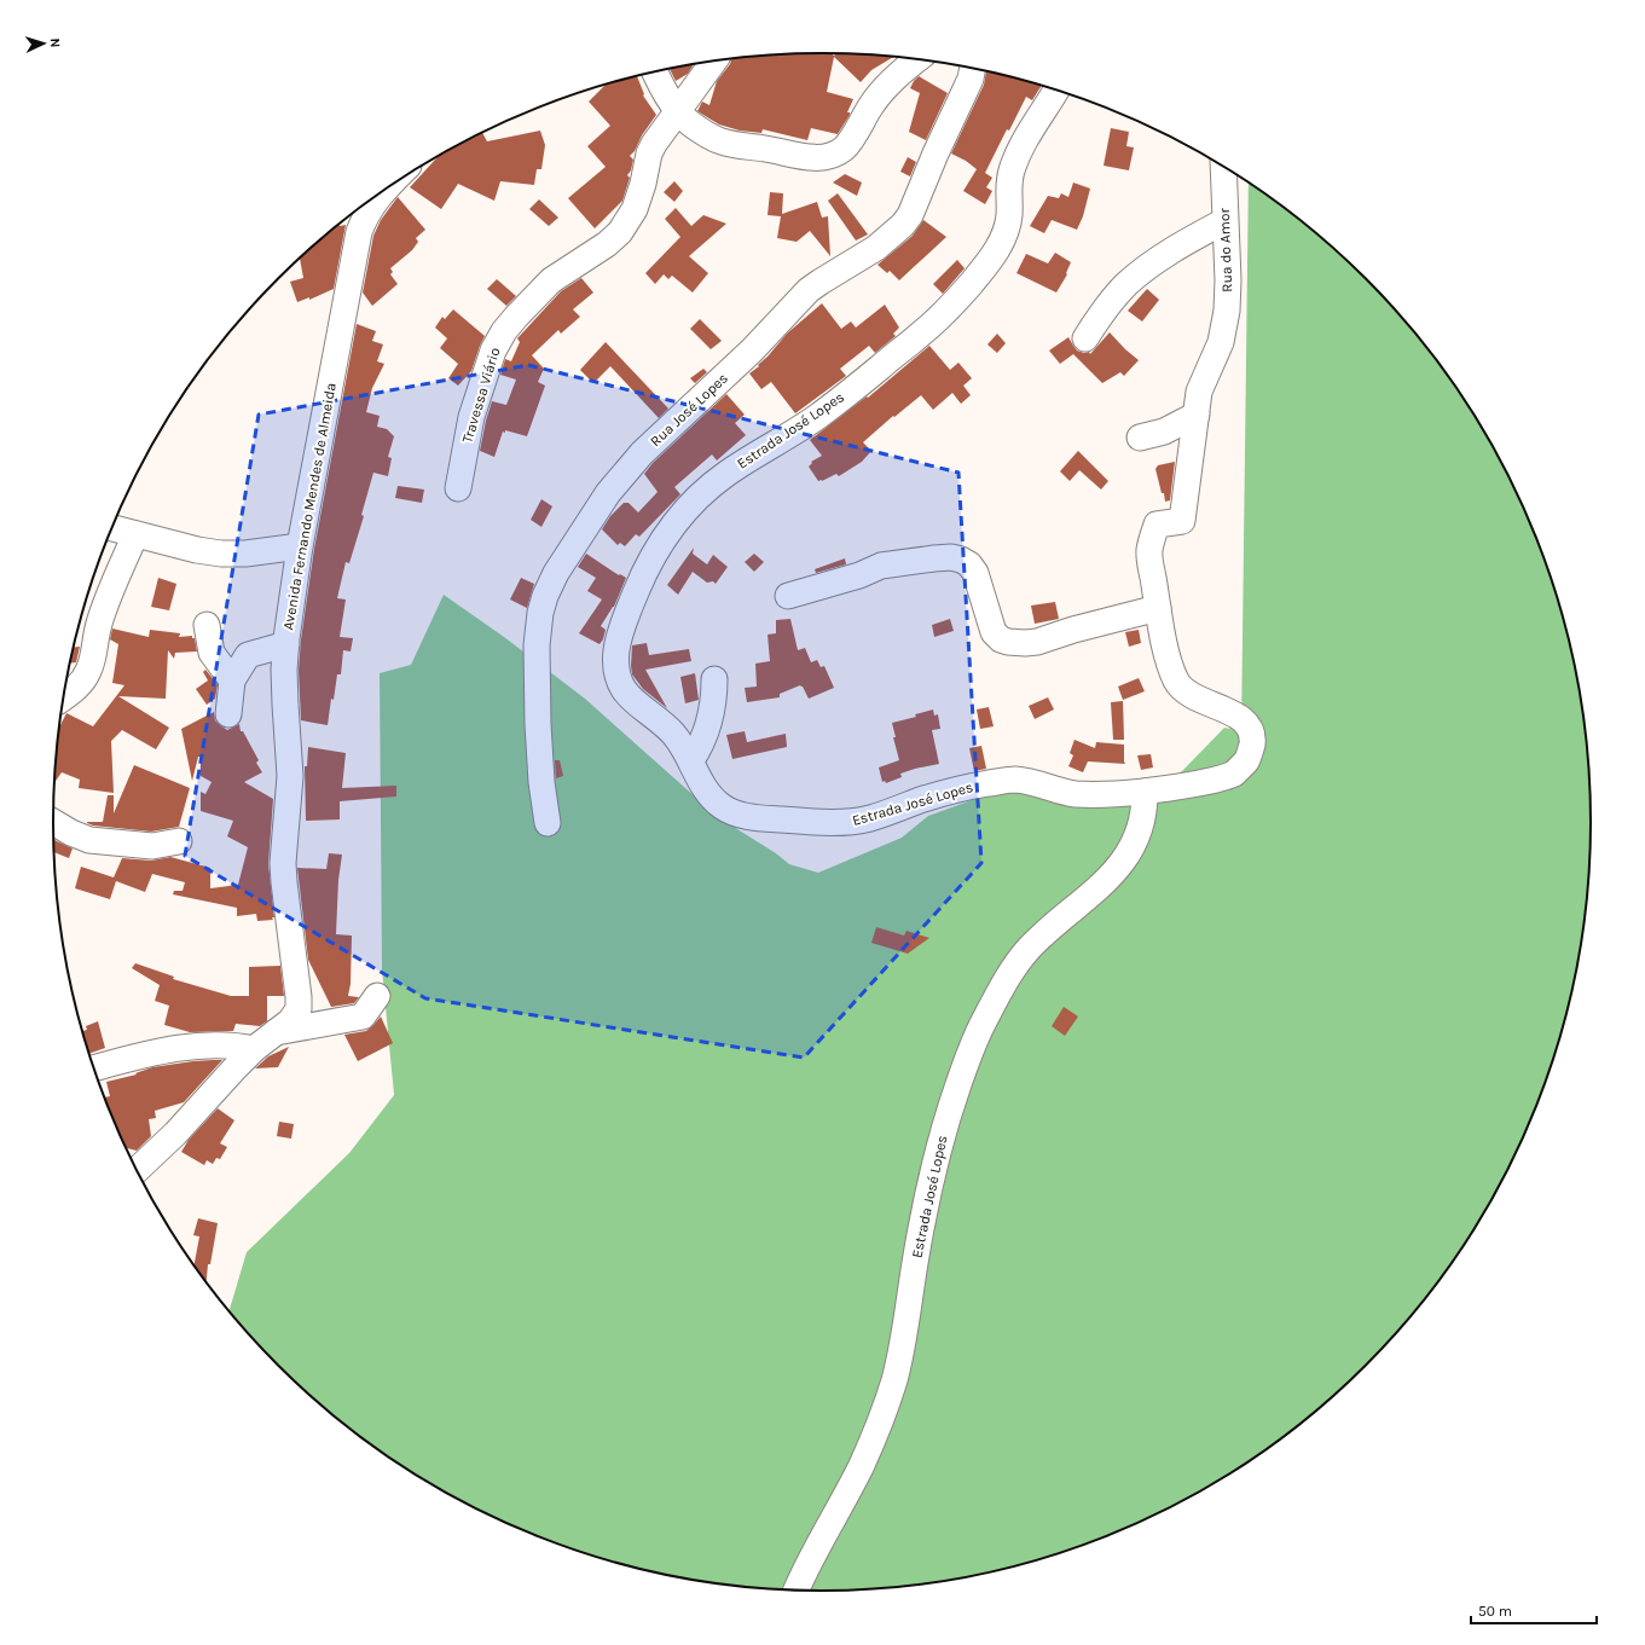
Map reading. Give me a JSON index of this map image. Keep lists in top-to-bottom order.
{
  "streets": {
    "street": [
      "Rua do Amor",
      "Travessa Viário",
      "Rua José Lopes",
      "Estrada José Lopes",
      "Avenida Fernando Mendes de Almeida"
    ]
  },
  "scale_bar": "50 m",
  "north": "right"
}
